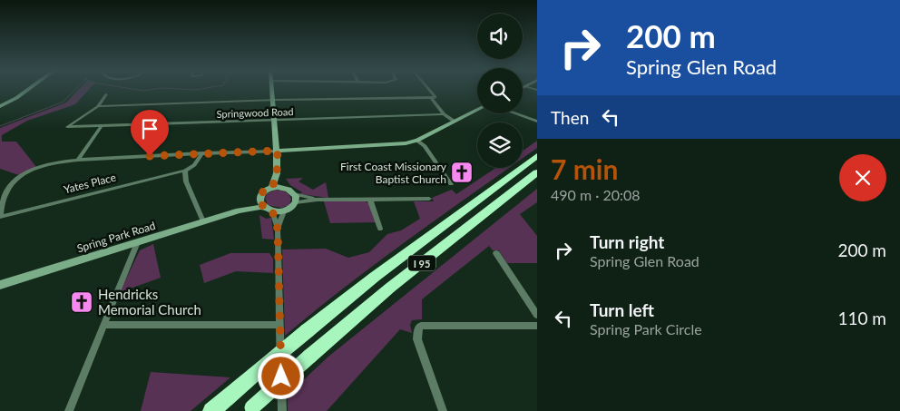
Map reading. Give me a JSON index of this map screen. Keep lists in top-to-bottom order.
{
  "streets": {
    "highway": ["I 95"],
    "main road": ["Spring Park Road"],
    "street": ["Springwood Road", "Yates Place"]
  },
  "places": {
    "church": ["First Coast Missionary Baptist Church", "Hendricks Memorial Church"]
  },
  "page": {
    "turn": ["200 m", "Spring Glen Road"],
    "then": "Then",
    "heading": ["7 min", "490 m · 20:08"],
    "list": [
      {
        "name": "Turn right",
        "note": "Spring Glen Road",
        "value": "200 m"
      },
      {
        "name": "Turn left",
        "note": "Spring Park Circle",
        "value": "110 m"
      }
    ]
  }
}
